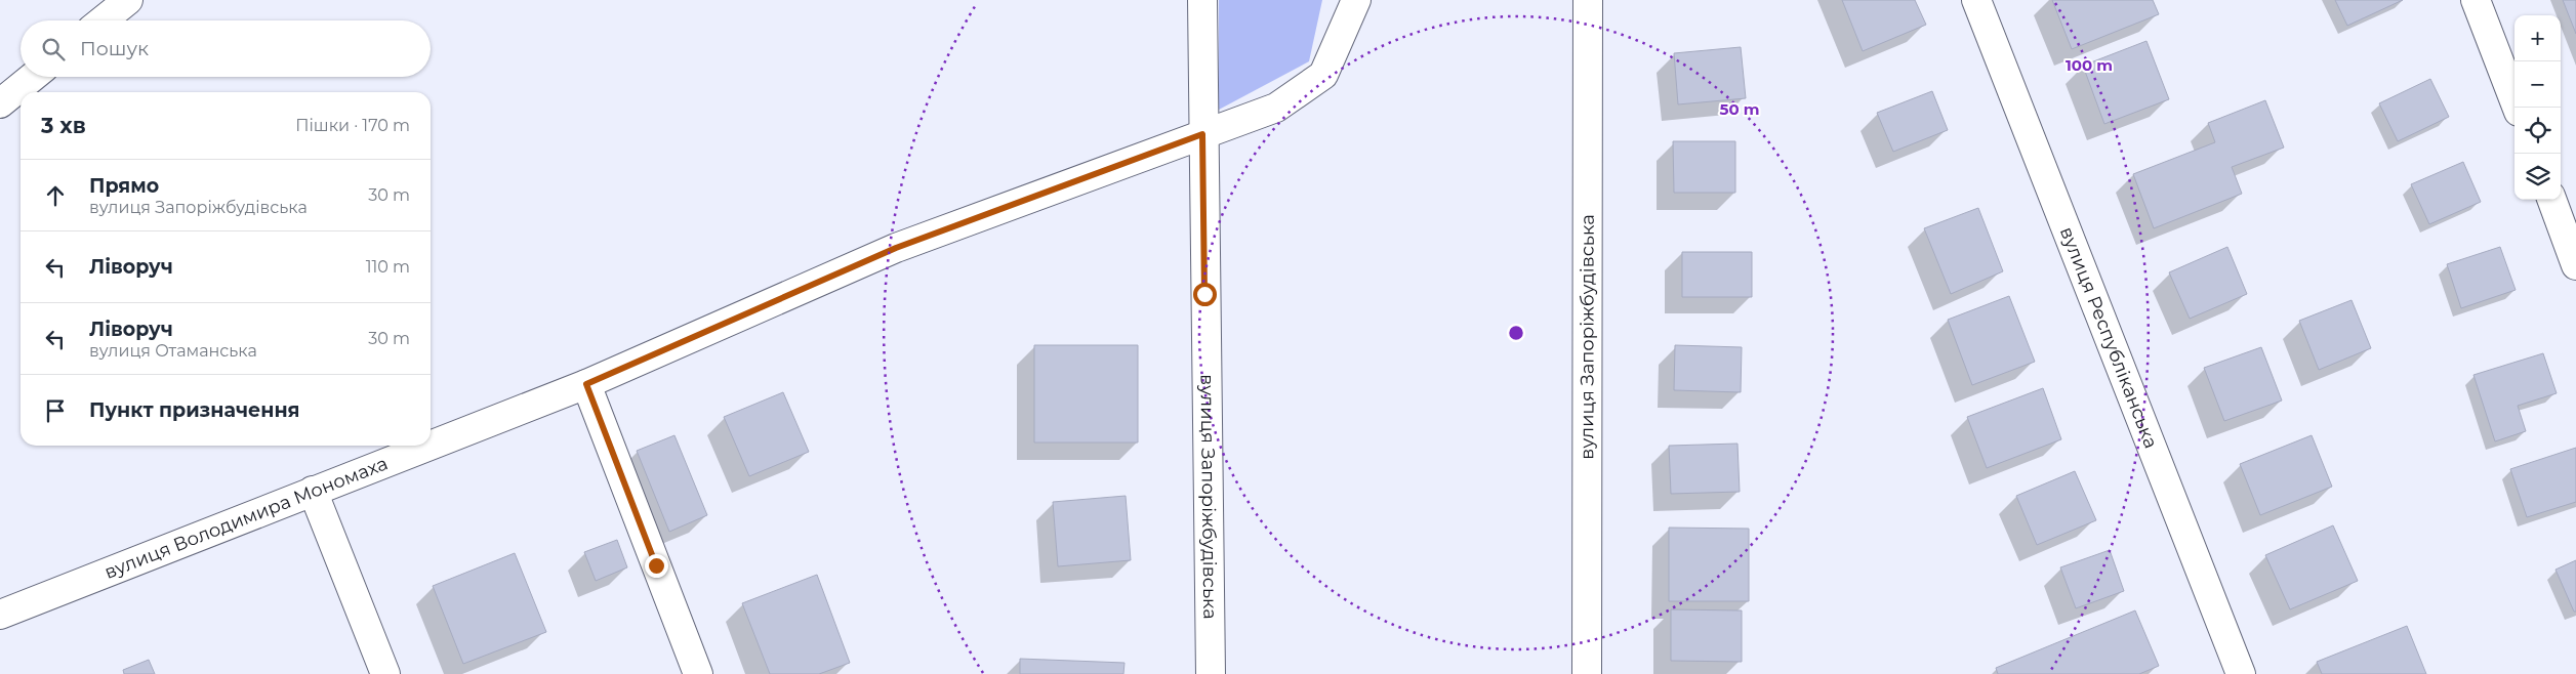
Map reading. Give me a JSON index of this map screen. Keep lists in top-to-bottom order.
{
  "streets": {
    "street": ["вулиця Запоріжбудівська", "вулиця Республіканська", "вулиця Володимира Мономаха"]
  },
  "crossings": [
    ["вулиця Запоріжбудівська", "вулиця Володимира Мономаха"]
  ],
  "page": {
    "map_buttons": ["+", "−"],
    "search": "Пошук",
    "heading": ["3 хв", "Пішки · 170 m"],
    "list": [
      ["Прямо", "вулиця Запоріжбудівська", "30 m"],
      ["Ліворуч", "110 m"],
      ["Ліворуч", "вулиця Отаманська", "30 m"],
      "Пункт призначення"
    ]
  },
  "rings": ["100 m", "50 m"]
}
